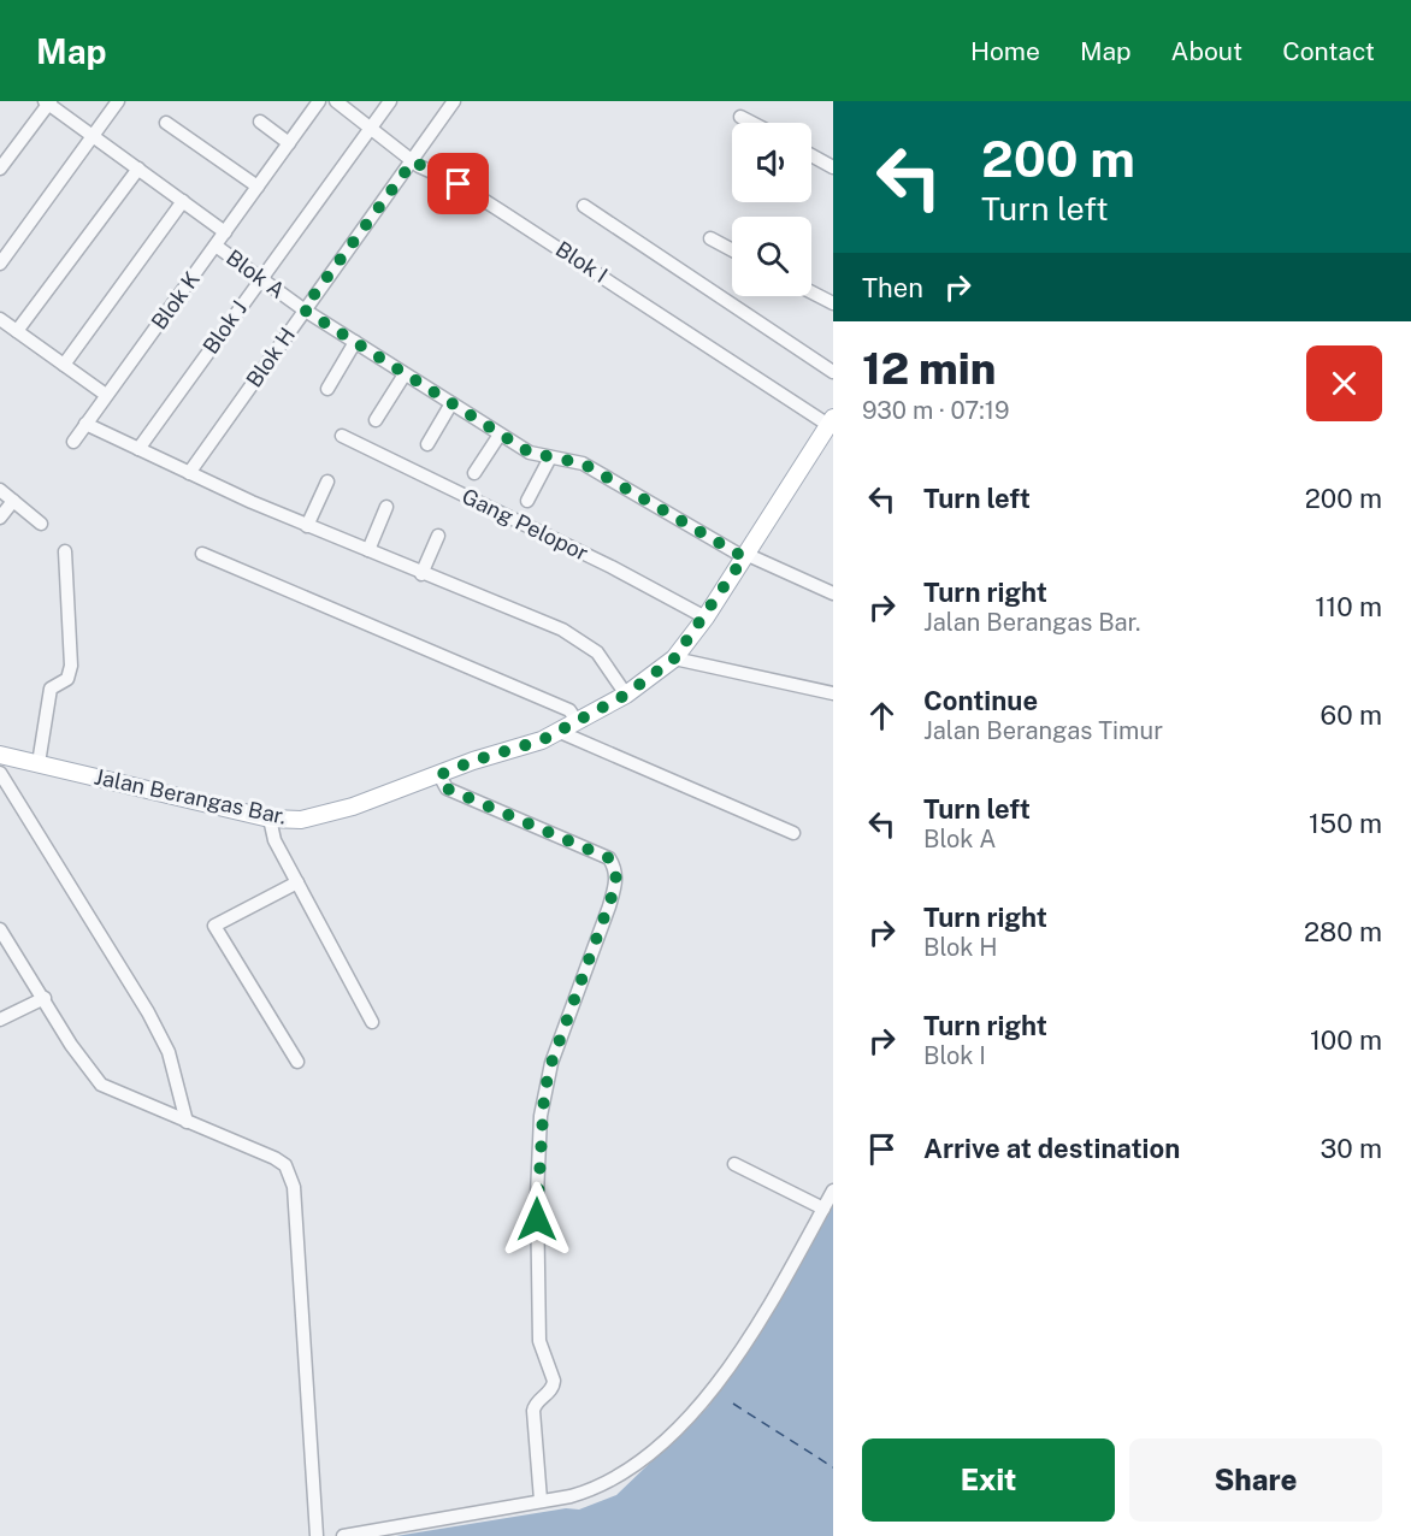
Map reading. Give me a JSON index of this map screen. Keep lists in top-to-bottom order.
{
  "streets": {
    "main road": ["Jalan Berangas Bar."],
    "street": [
      "Blok I",
      "Blok A",
      "Blok K",
      "Blok J",
      "Blok H",
      "Gang Pelopor"
    ]
  },
  "crossings": [
    ["Blok I", "Blok J"],
    ["Blok I", "Blok H"],
    ["Blok I", "Jalan Berangas Bar."],
    ["Blok A", "Blok K"],
    ["Blok A", "Blok J"],
    ["Blok A", "Blok H"],
    ["Blok A", "Jalan Berangas Bar."],
    ["Gang Pelopor", "Jalan Berangas Bar."]
  ],
  "page": {
    "header": "Map",
    "nav": [
      "Home",
      "Map",
      "About",
      "Contact"
    ],
    "turn": ["200 m", "Turn left"],
    "then": "Then",
    "heading": ["12 min", "930 m · 07:19"],
    "list": [
      {
        "name": "Turn left",
        "value": "200 m"
      },
      {
        "name": "Turn right",
        "note": "Jalan Berangas Bar.",
        "value": "110 m"
      },
      {
        "name": "Continue",
        "note": "Jalan Berangas Timur",
        "value": "60 m"
      },
      {
        "name": "Turn left",
        "note": "Blok A",
        "value": "150 m"
      },
      {
        "name": "Turn right",
        "note": "Blok H",
        "value": "280 m"
      },
      {
        "name": "Turn right",
        "note": "Blok I",
        "value": "100 m"
      },
      {
        "name": "Arrive at destination",
        "value": "30 m"
      }
    ],
    "buttons": ["Exit", "Share"]
  }
}
